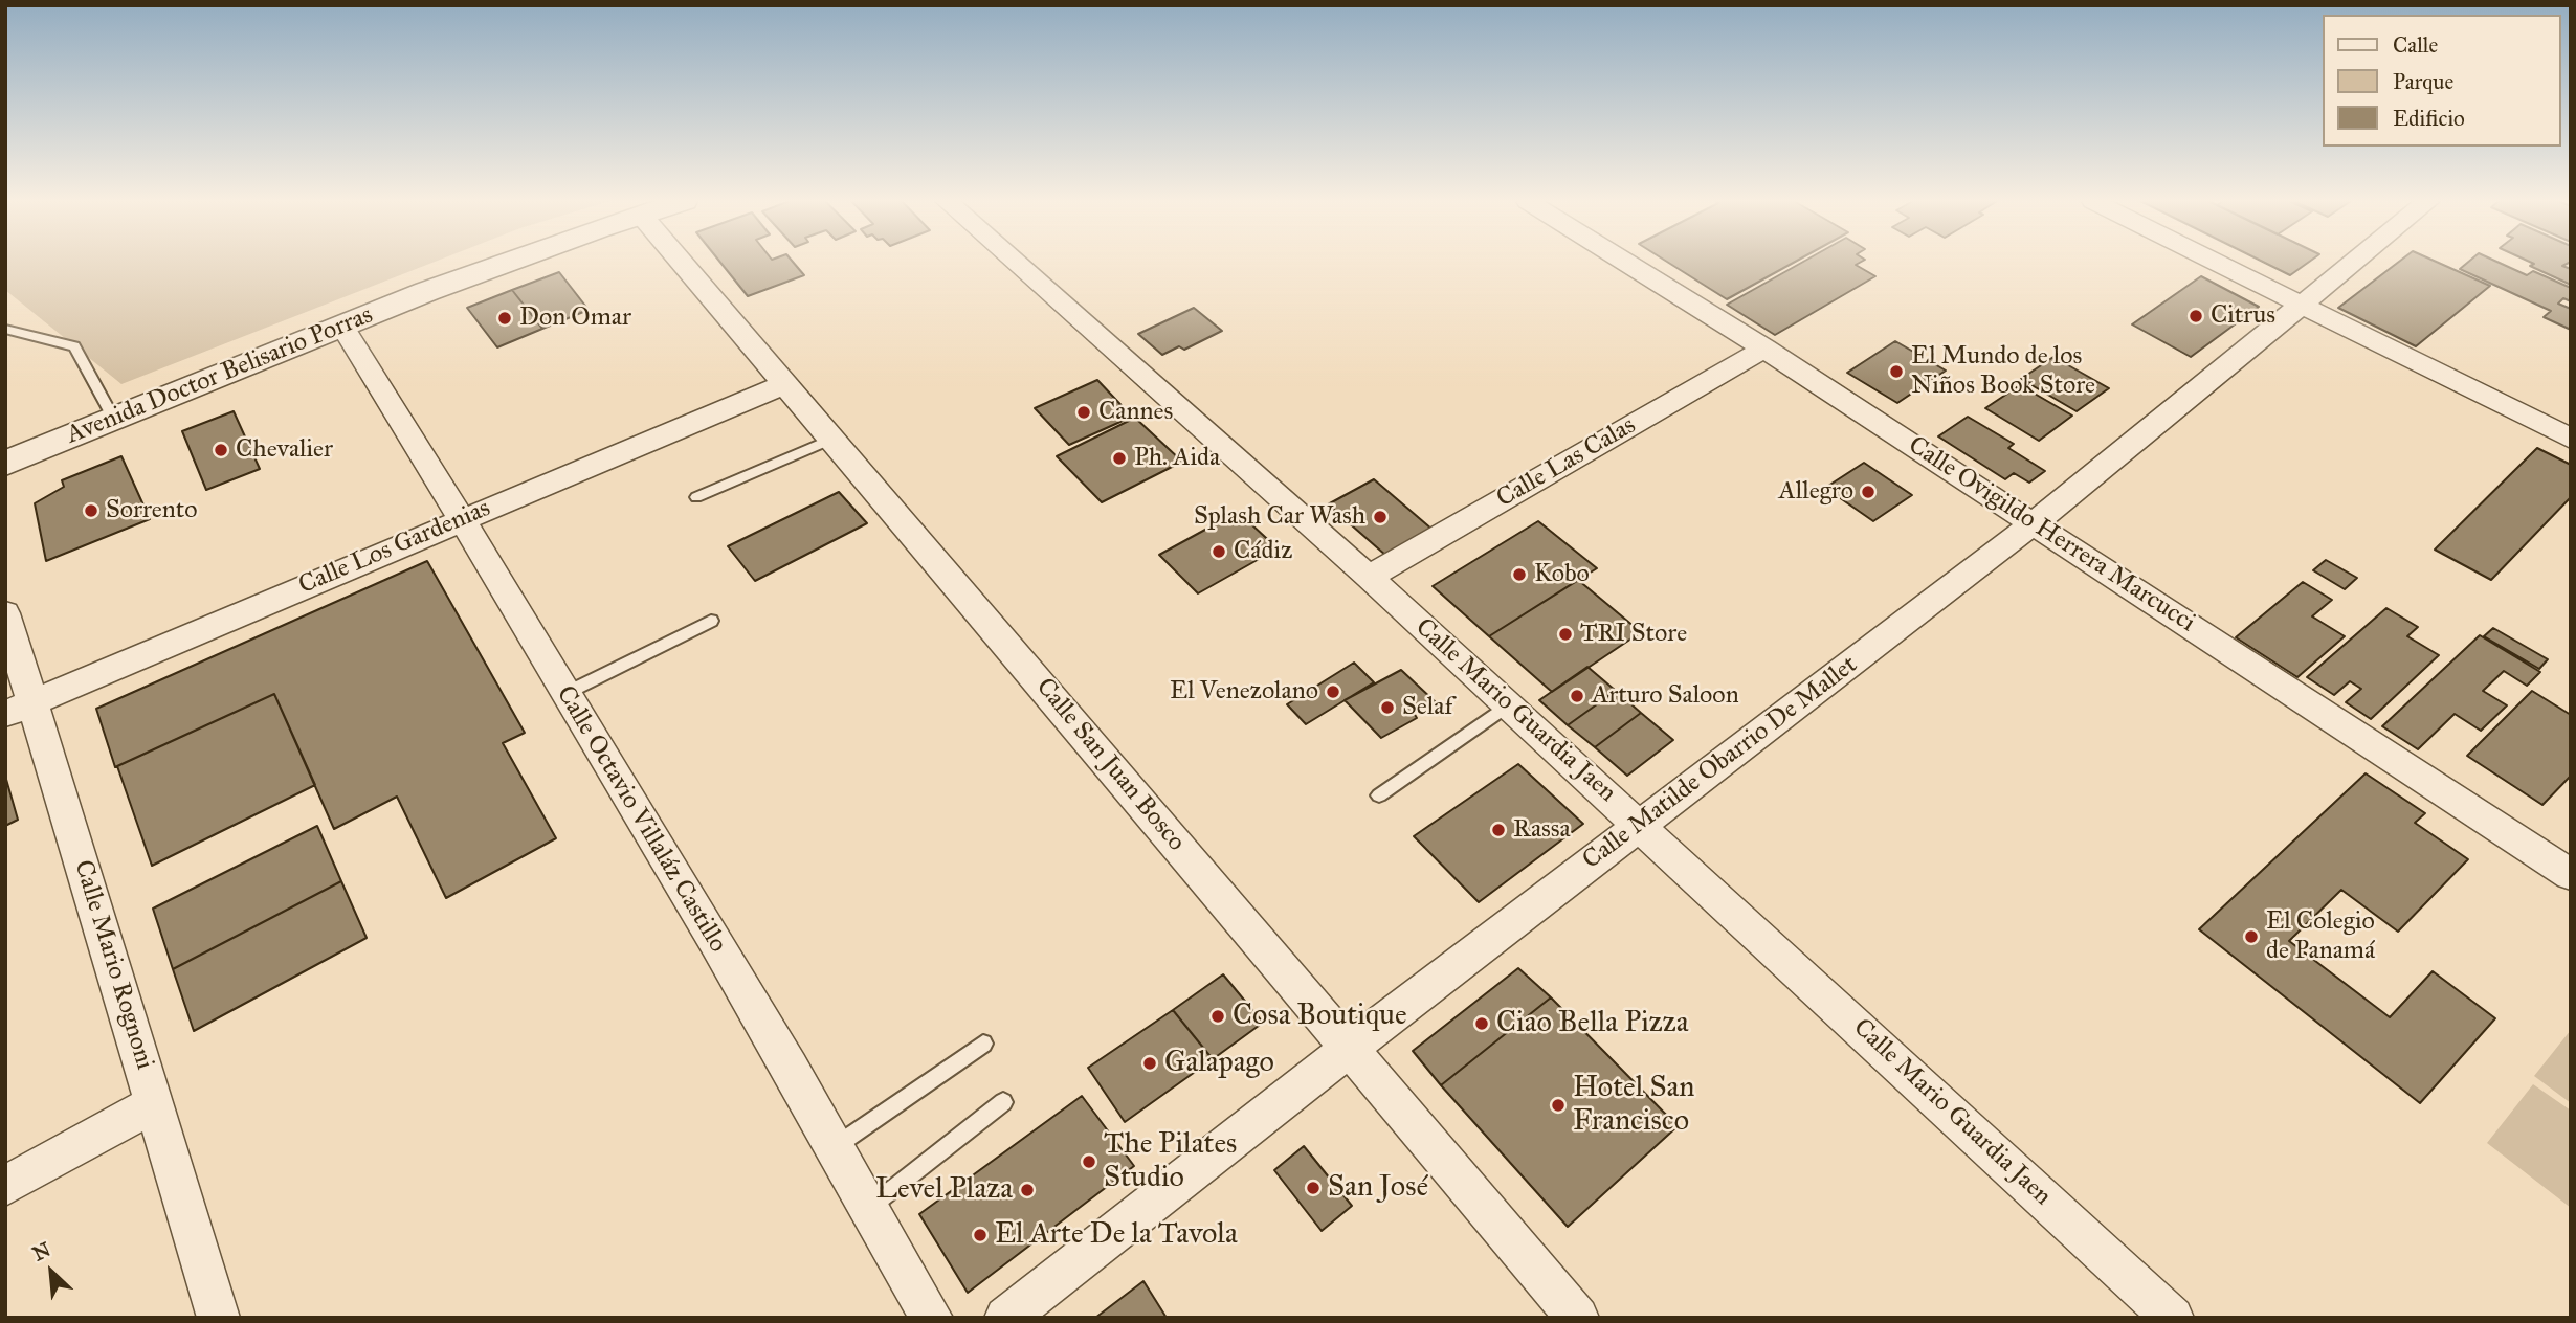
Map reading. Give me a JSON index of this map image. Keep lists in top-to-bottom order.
{
  "streets": {
    "street": [
      "Avenida Doctor Belisario Porras",
      "Calle Las Calas",
      "Calle Ovigildo Herrera Marcucci",
      "Calle Los Gardenias",
      "Calle Mario Guardia Jaen",
      "Calle Matilde Obarrio De Mallet",
      "Calle San Juan Bosco",
      "Calle Octavio Villaláz Castillo",
      "Calle Mario Rognoni"
    ]
  },
  "crossings": [
    ["Avenida Doctor Belisario Porras", "Calle Octavio Villaláz Castillo"],
    ["Calle Las Calas", "Calle Ovigildo Herrera Marcucci"],
    ["Calle Las Calas", "Calle Mario Guardia Jaen"],
    ["Calle Ovigildo Herrera Marcucci", "Calle Matilde Obarrio De Mallet"],
    ["Calle Los Gardenias", "Calle San Juan Bosco"],
    ["Calle Los Gardenias", "Calle Octavio Villaláz Castillo"],
    ["Calle Los Gardenias", "Calle Mario Rognoni"],
    ["Calle Mario Guardia Jaen", "Calle Matilde Obarrio De Mallet"],
    ["Calle Matilde Obarrio De Mallet", "Calle San Juan Bosco"]
  ],
  "places": [
    "Citrus",
    "Don Omar",
    "El Mundo de los Niños Book Store",
    "Cannes",
    "Chevalier",
    "Ph. Aida",
    "Allegro",
    "Sorrento",
    "Splash Car Wash",
    "Cádiz",
    "Kobo",
    "TRI Store",
    "El Venezolano",
    "Arturo Saloon",
    "Selaf",
    "Rassa",
    "El Colegio de Panamá",
    "Cosa Boutique",
    "Ciao Bella Pizza",
    "Galapago",
    "Hotel San Francisco",
    "The Pilates Studio",
    "San José",
    "Level Plaza",
    "El Arte De la Tavola"
  ],
  "legend": ["Calle", "Parque", "Edificio"],
  "north": "top left"
}
